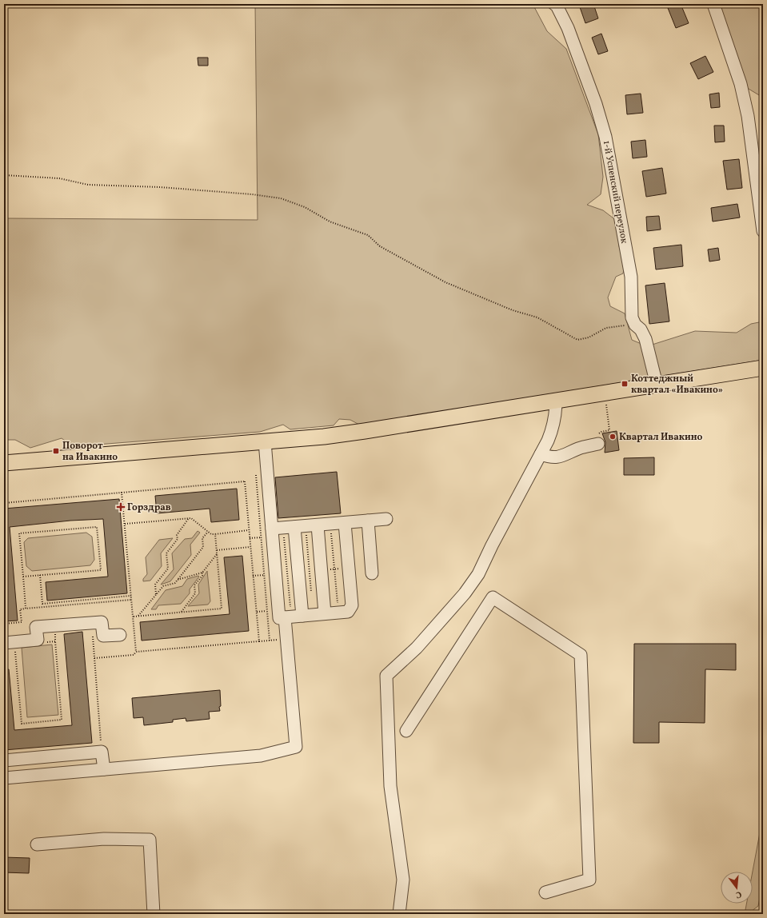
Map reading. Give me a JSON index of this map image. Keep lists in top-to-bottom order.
{
  "streets": {
    "street": ["1-й Успенский переулок"]
  },
  "places": {
    "transit": ["Коттеджный квартал «Ивакино»", "Поворот на Ивакино"],
    "other": ["Квартал Ивакино"],
    "health": ["Горздрав"]
  },
  "north": "bottom"
}
